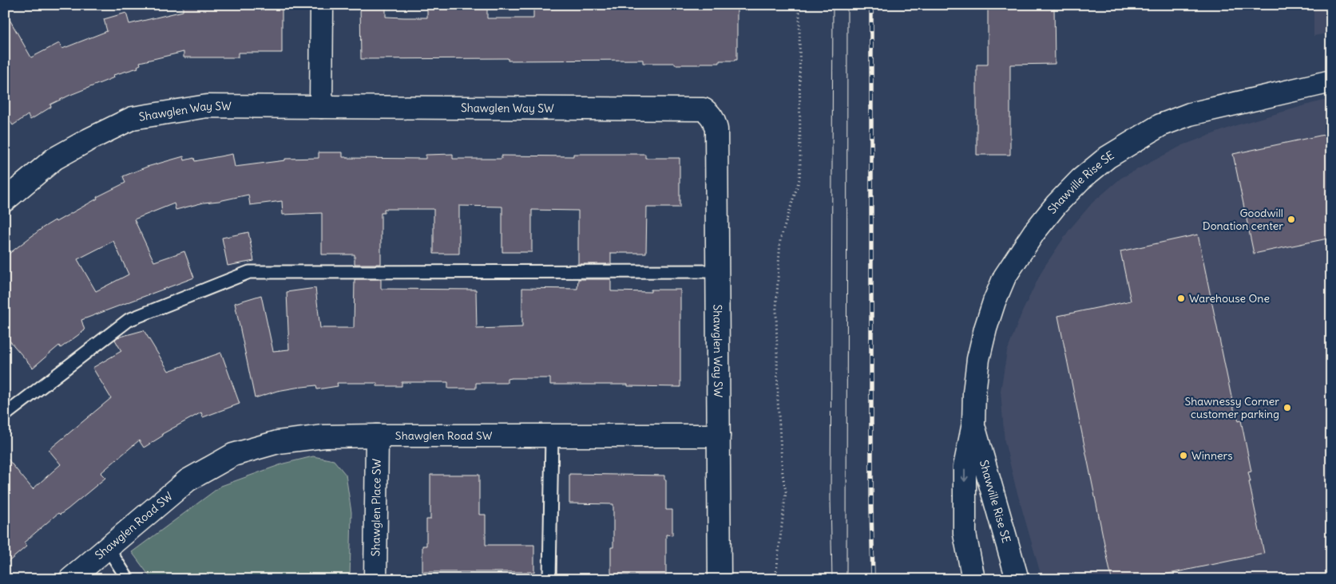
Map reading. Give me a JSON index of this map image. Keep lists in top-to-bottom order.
{
  "streets": {
    "street": [
      "Shawglen Way SW",
      "Shawville Rise SE",
      "Shawglen Road SW",
      "Shawglen Place SW"
    ]
  },
  "crossings": [
    ["Shawglen Way SW", "Shawglen Road SW"],
    ["Shawglen Road SW", "Shawglen Place SW"]
  ],
  "places": [
    "Goodwill Donation center",
    "Warehouse One",
    "Shawnessy Corner customer parking",
    "Winners"
  ]
}
